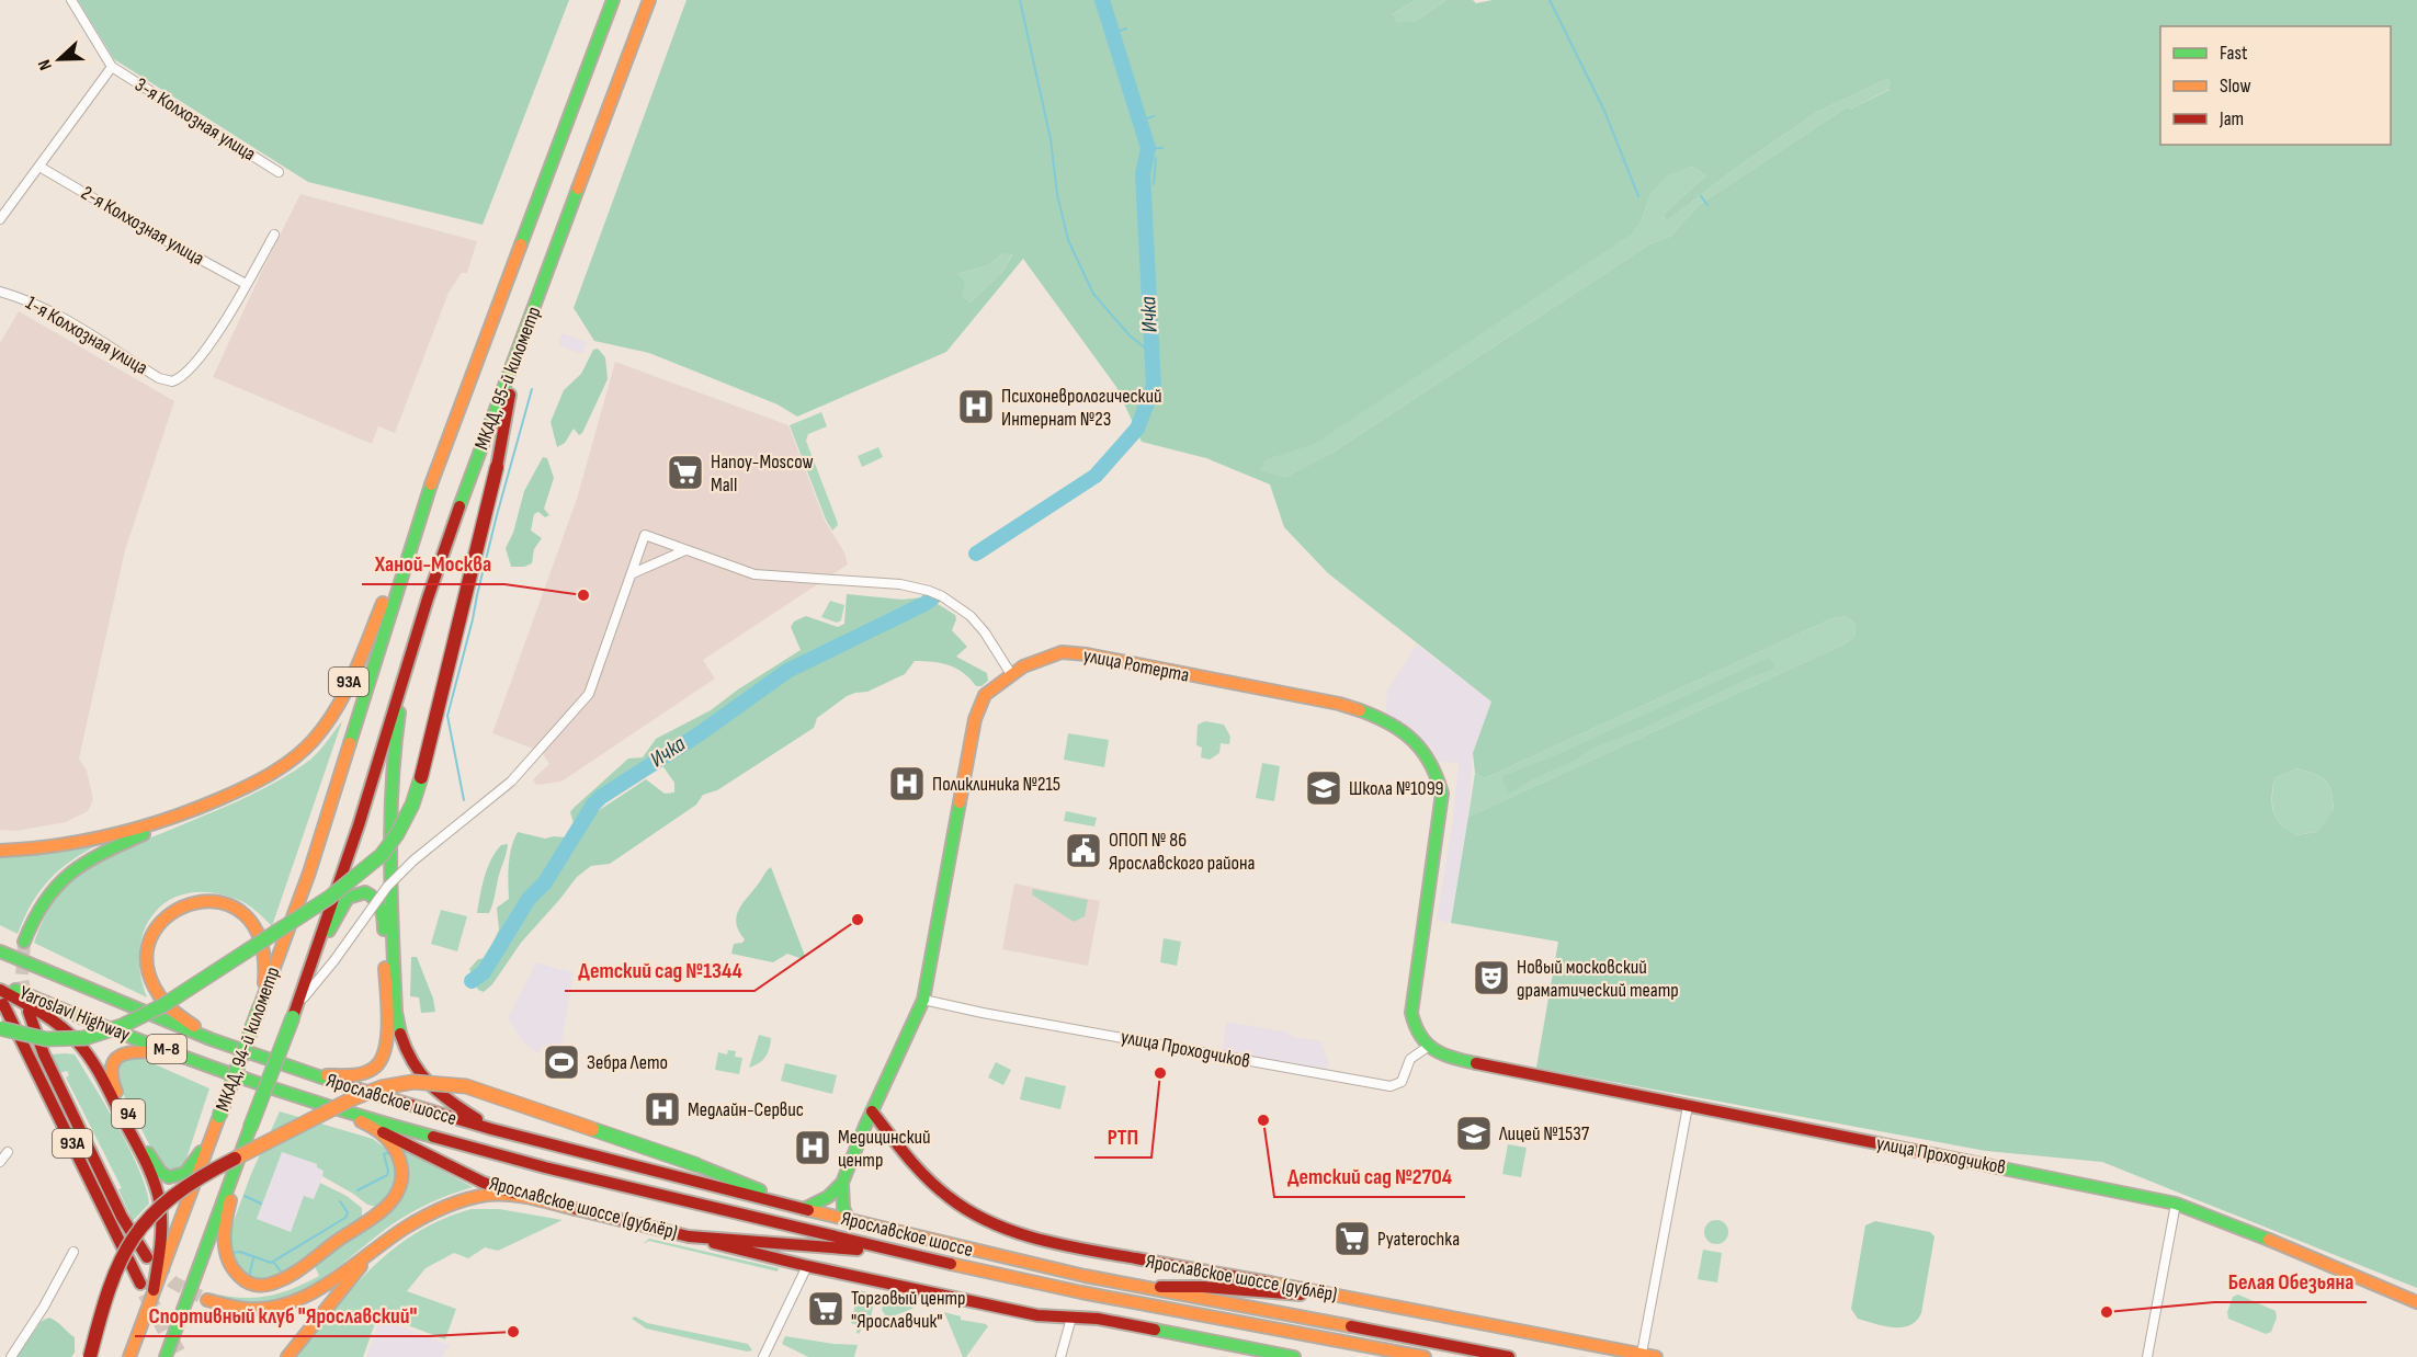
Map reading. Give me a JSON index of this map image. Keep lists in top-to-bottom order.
{
  "streets": {
    "main road": [
      "МКАД, 95-й километр",
      "улица Ротерта",
      "93A",
      "Yaroslavl Highway",
      "МКАД, 94-й километр",
      "М-8",
      "улица Проходчиков",
      "Ярославское шоссе",
      "94",
      "Ярославское шоссе (дублёр)"
    ],
    "street": ["3-я Колхозная улица", "2-я Колхозная улица", "1-я Колхозная улица"]
  },
  "crossings": [
    ["2-я Колхозная улица", "1-я Колхозная улица"],
    ["МКАД, 95-й километр", "93A"],
    ["МКАД, 95-й километр", "МКАД, 94-й километр"],
    ["улица Ротерта", "улица Проходчиков"],
    ["улица Ротерта", "Ярославское шоссе"],
    ["улица Ротерта", "Ярославское шоссе (дублёр)"],
    ["Yaroslavl Highway", "Ярославское шоссе"],
    ["Yaroslavl Highway", "94"],
    ["Yaroslavl Highway", "Ярославское шоссе (дублёр)"],
    ["МКАД, 94-й километр", "94"],
    ["Ярославское шоссе", "Ярославское шоссе (дублёр)"]
  ],
  "water": ["Ичка"],
  "places": {
    "hospital": [
      "Психоневрологический Интернат №23",
      "Поликлиника №215",
      "Медлайн-Сервис",
      "Медицинский центр"
    ],
    "supermarket": ["Hanoy-Moscow Mall", "Pyaterochka", "Торговый центр \"Ярославчик\""],
    "other": [
      "Ханой-Москва",
      "Детский сад №1344",
      "РТП",
      "Детский сад №2704",
      "Белая Обезьяна",
      "Спортивный клуб \"Ярославский\""
    ],
    "school or university": ["Школа №1099", "Лицей №1537"],
    "public building": ["ОПОП № 86 Ярославского района"],
    "theatre": ["Новый московский драматический театр"],
    "sports": ["Зебра Лето"]
  },
  "legend": ["Fast", "Slow", "Jam"],
  "north": "left"
}
